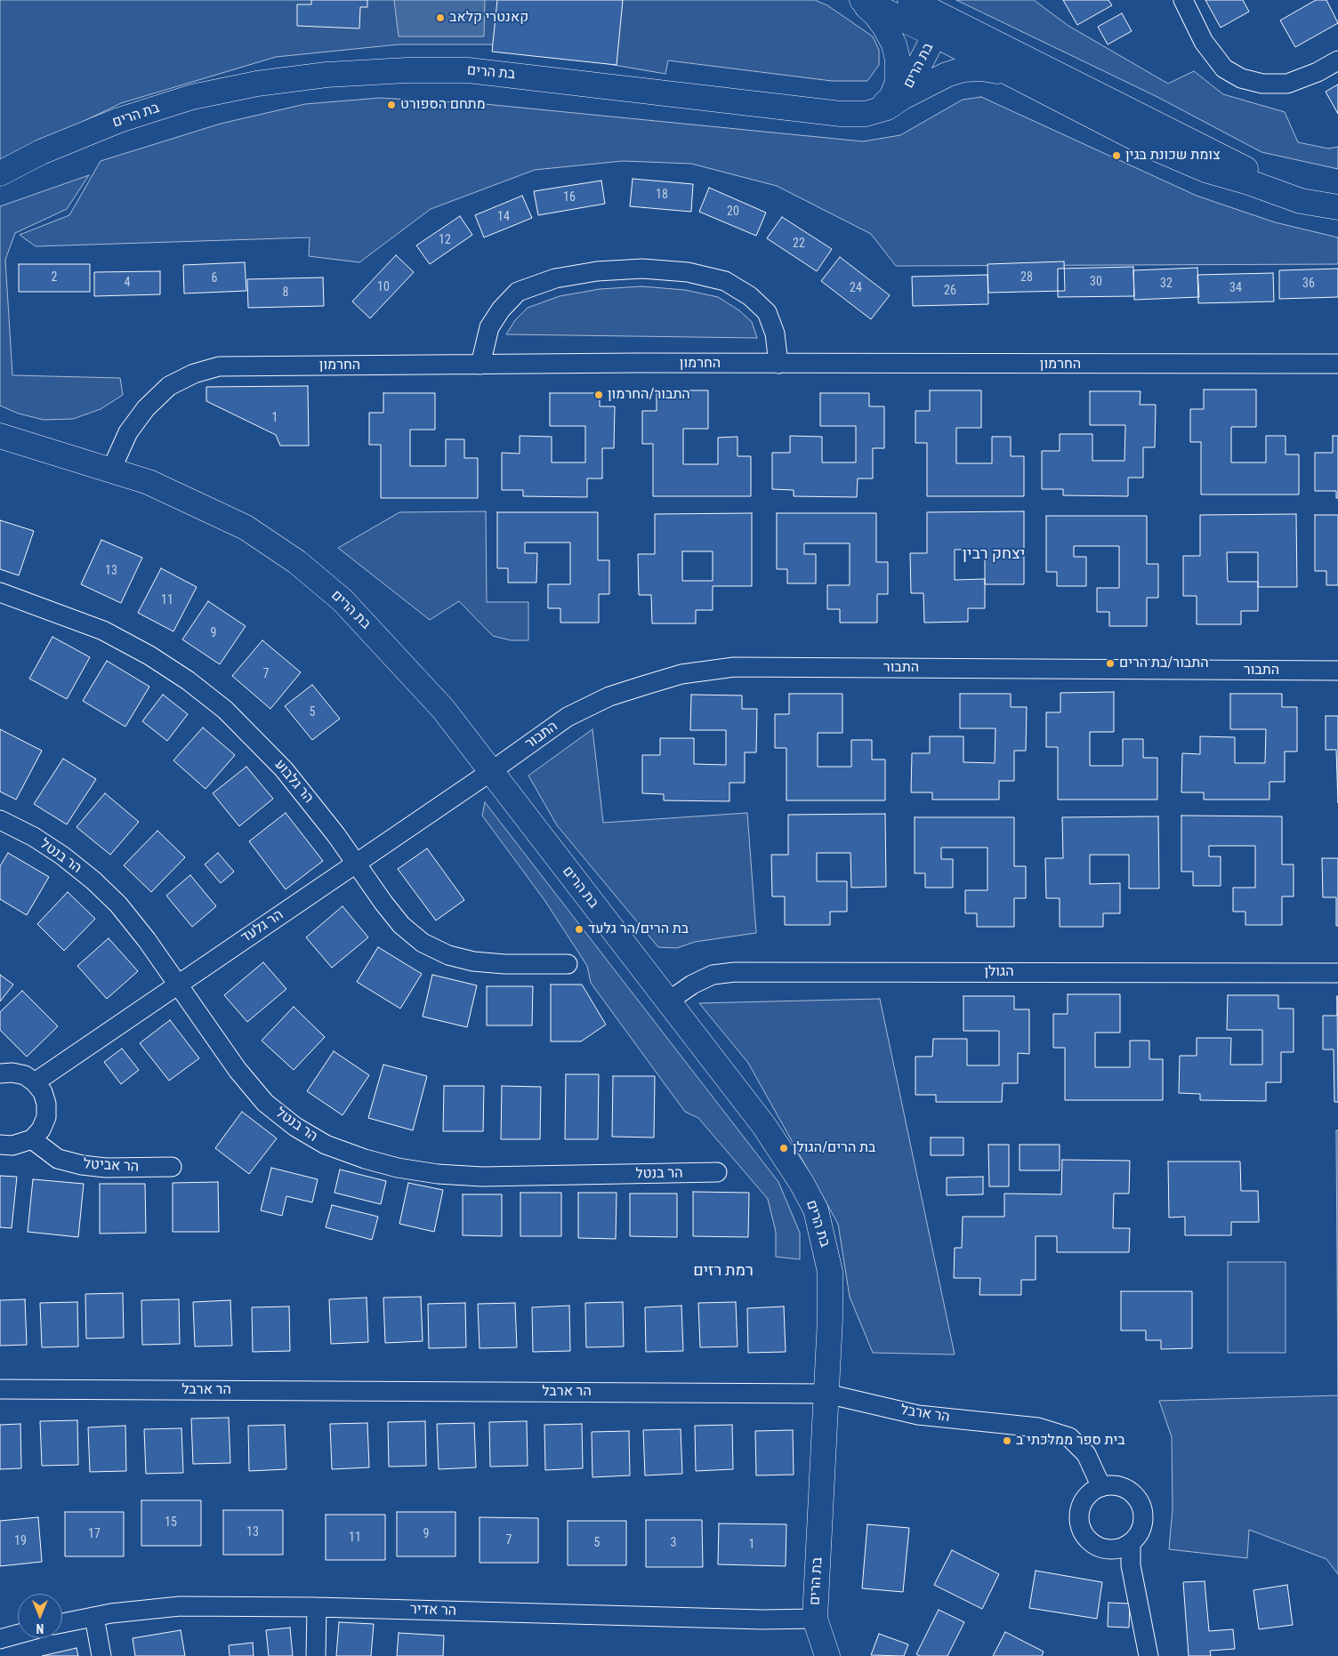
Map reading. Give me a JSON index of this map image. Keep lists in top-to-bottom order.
{
  "streets": {
    "street": [
      "בת הרים",
      "החרמון",
      "התבור",
      "הר גלבוע",
      "הר בנטל",
      "הר גלעד",
      "הגולן",
      "הר אביטל",
      "הר ארבל",
      "הר אדיר"
    ]
  },
  "crossings": [
    ["בת הרים", "החרמון"],
    ["בת הרים", "התבור"],
    ["בת הרים", "הר גלעד"],
    ["בת הרים", "הגולן"],
    ["בת הרים", "הר ארבל"],
    ["בת הרים", "הר אדיר"],
    ["התבור", "הר גלעד"],
    ["הר גלבוע", "הר גלעד"],
    ["הר בנטל", "הר גלעד"]
  ],
  "districts": ["יצחק רבין", "רמת רזים"],
  "places": [
    "קאנטרי קלאב",
    "מתחם הספורט",
    "צומת שכונת בגין",
    "התבור/החרמון",
    "התבור/בת הרים",
    "בת הרים/הר גלעד",
    "בת הרים/הגולן",
    "בית ספר ממלכתי ב"
  ],
  "house_numbers": [
    "18",
    "16",
    "20",
    "14",
    "12",
    "22",
    "2",
    "28",
    "6",
    "30",
    "4",
    "32",
    "36",
    "10",
    "24",
    "34",
    "26",
    "8",
    "1",
    "13",
    "11",
    "9",
    "7",
    "5",
    "15",
    "13",
    "17",
    "9",
    "11",
    "7",
    "19",
    "5",
    "3",
    "1"
  ],
  "north": "bottom"
}
